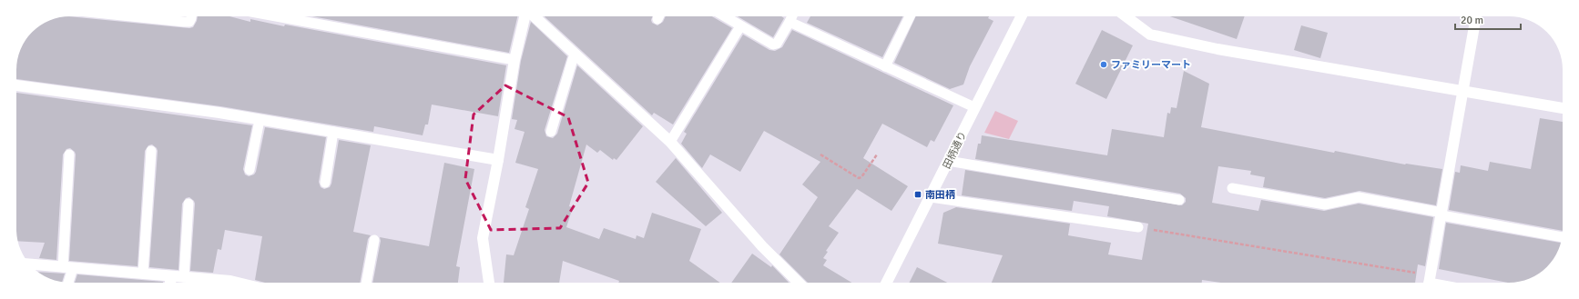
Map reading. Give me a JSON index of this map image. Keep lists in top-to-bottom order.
{
  "streets": {
    "street": ["田柄通り"]
  },
  "places": {
    "other": ["ファミリーマート"],
    "transit": ["南田柄"]
  },
  "scale_bar": "20 m"
}
